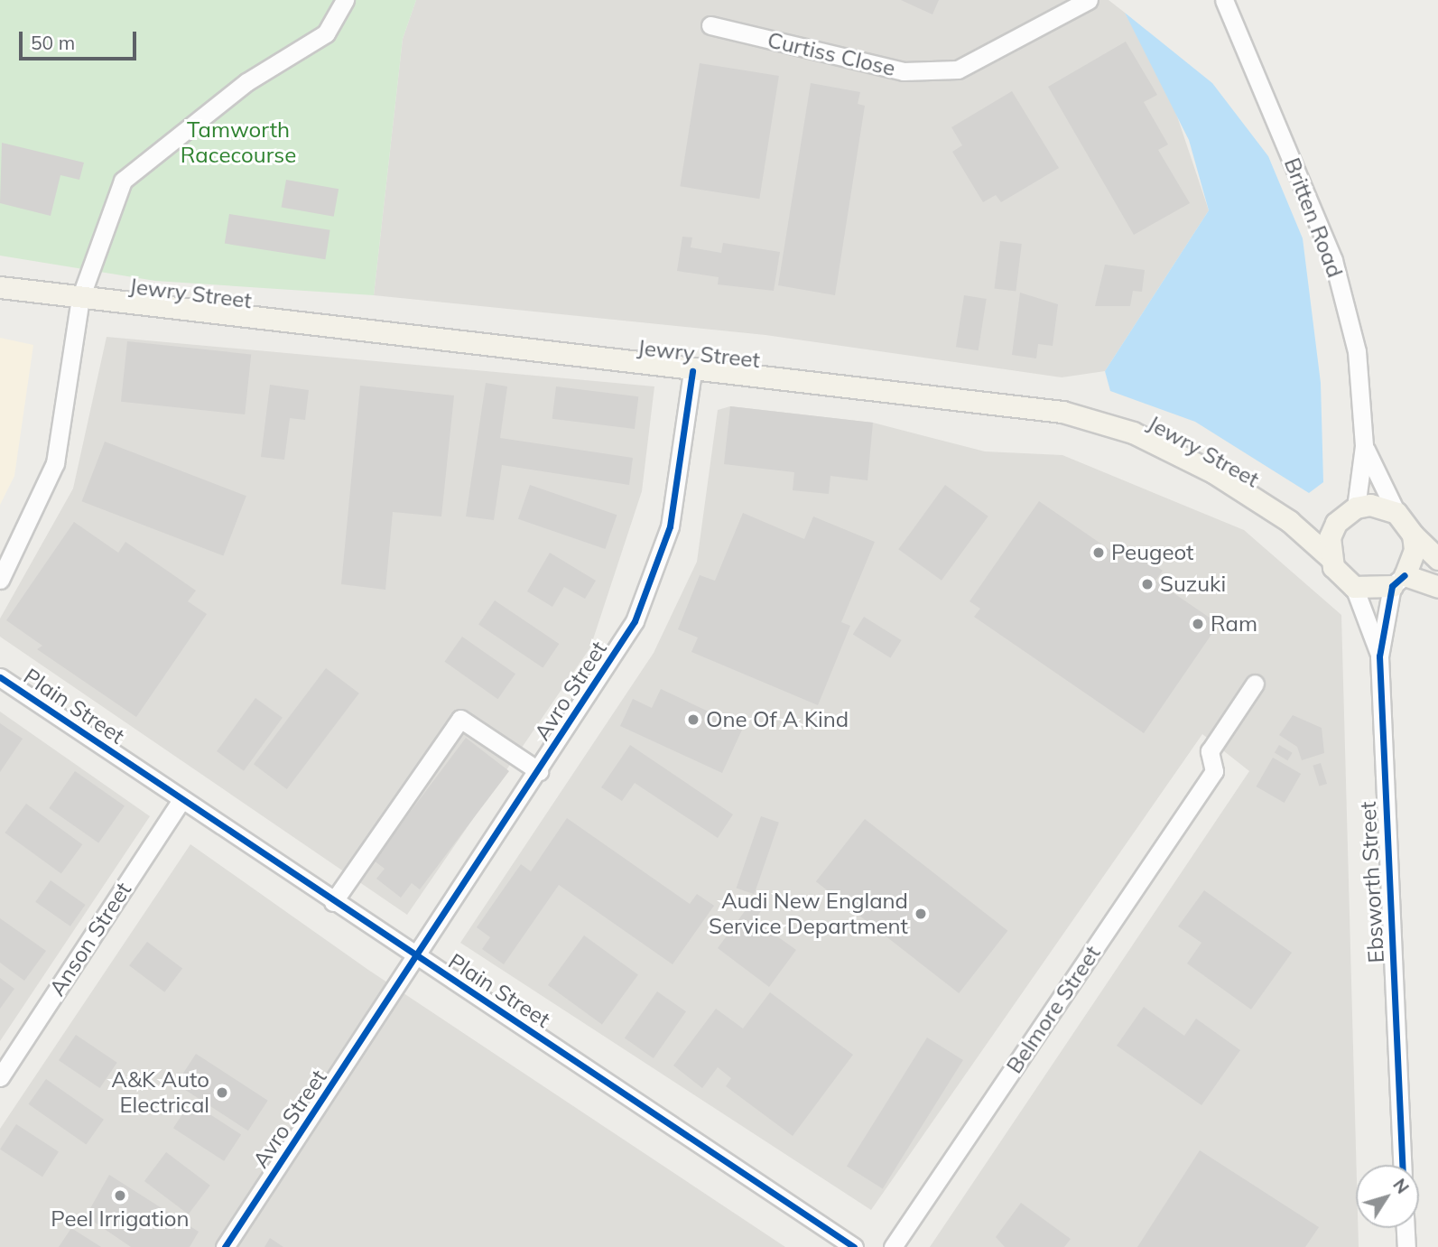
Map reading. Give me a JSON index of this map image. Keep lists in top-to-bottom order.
{
  "streets": {
    "main road": ["Jewry Street"],
    "street": [
      "Curtiss Close",
      "Britten Road",
      "Avro Street",
      "Plain Street",
      "Ebsworth Street",
      "Anson Street",
      "Belmore Street"
    ]
  },
  "crossings": [
    ["Britten Road", "Jewry Street"],
    ["Britten Road", "Ebsworth Street"],
    ["Jewry Street", "Avro Street"],
    ["Jewry Street", "Ebsworth Street"],
    ["Avro Street", "Plain Street"],
    ["Plain Street", "Anson Street"]
  ],
  "parks": ["Tamworth Racecourse"],
  "places": [
    "Peugeot",
    "Suzuki",
    "Ram",
    "One Of A Kind",
    "Audi New England Service Department",
    "A&K Auto Electrical",
    "Peel Irrigation"
  ],
  "scale_bar": "50 m",
  "north": "top right"
}
